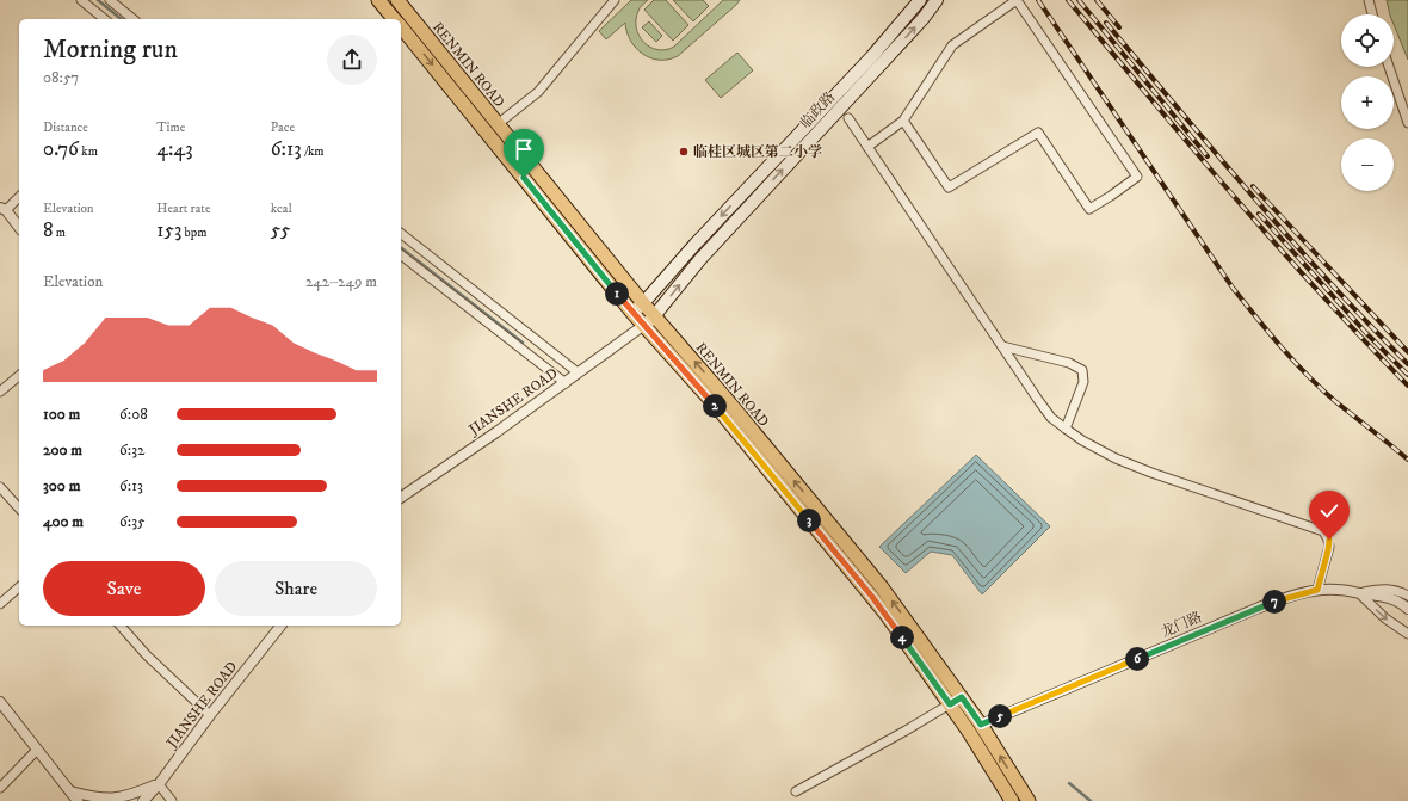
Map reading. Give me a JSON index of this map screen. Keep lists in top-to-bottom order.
{
  "streets": {
    "main road": ["RENMIN ROAD", "临政路"],
    "street": ["JIANSHE ROAD", "龙门路"]
  },
  "crossings": [
    ["RENMIN ROAD", "临政路"],
    ["RENMIN ROAD", "JIANSHE ROAD"],
    ["RENMIN ROAD", "龙门路"],
    ["临政路", "JIANSHE ROAD"]
  ],
  "places": ["临桂区城区第二小学"],
  "page": {
    "map_buttons": ["+", "−"],
    "heading": ["Morning run", "08:57"],
    "stats": [
      ["Distance", "0.76 km"],
      ["Time", "4:43"],
      ["Pace", "6:13 /km"],
      ["Elevation", "8 m"],
      ["Heart rate", "153 bpm"],
      ["kcal", "55"]
    ],
    "chart": ["Elevation", "242–249 m"],
    "pins": [
      "1",
      "2",
      "3",
      "7",
      "4",
      "6",
      "5"
    ],
    "list": [
      {
        "name": "100 m",
        "note": "6:08"
      },
      {
        "name": "200 m",
        "note": "6:32"
      },
      {
        "name": "300 m",
        "note": "6:13"
      },
      {
        "name": "400 m",
        "note": "6:35"
      }
    ],
    "buttons": ["Save", "Share"]
  }
}
